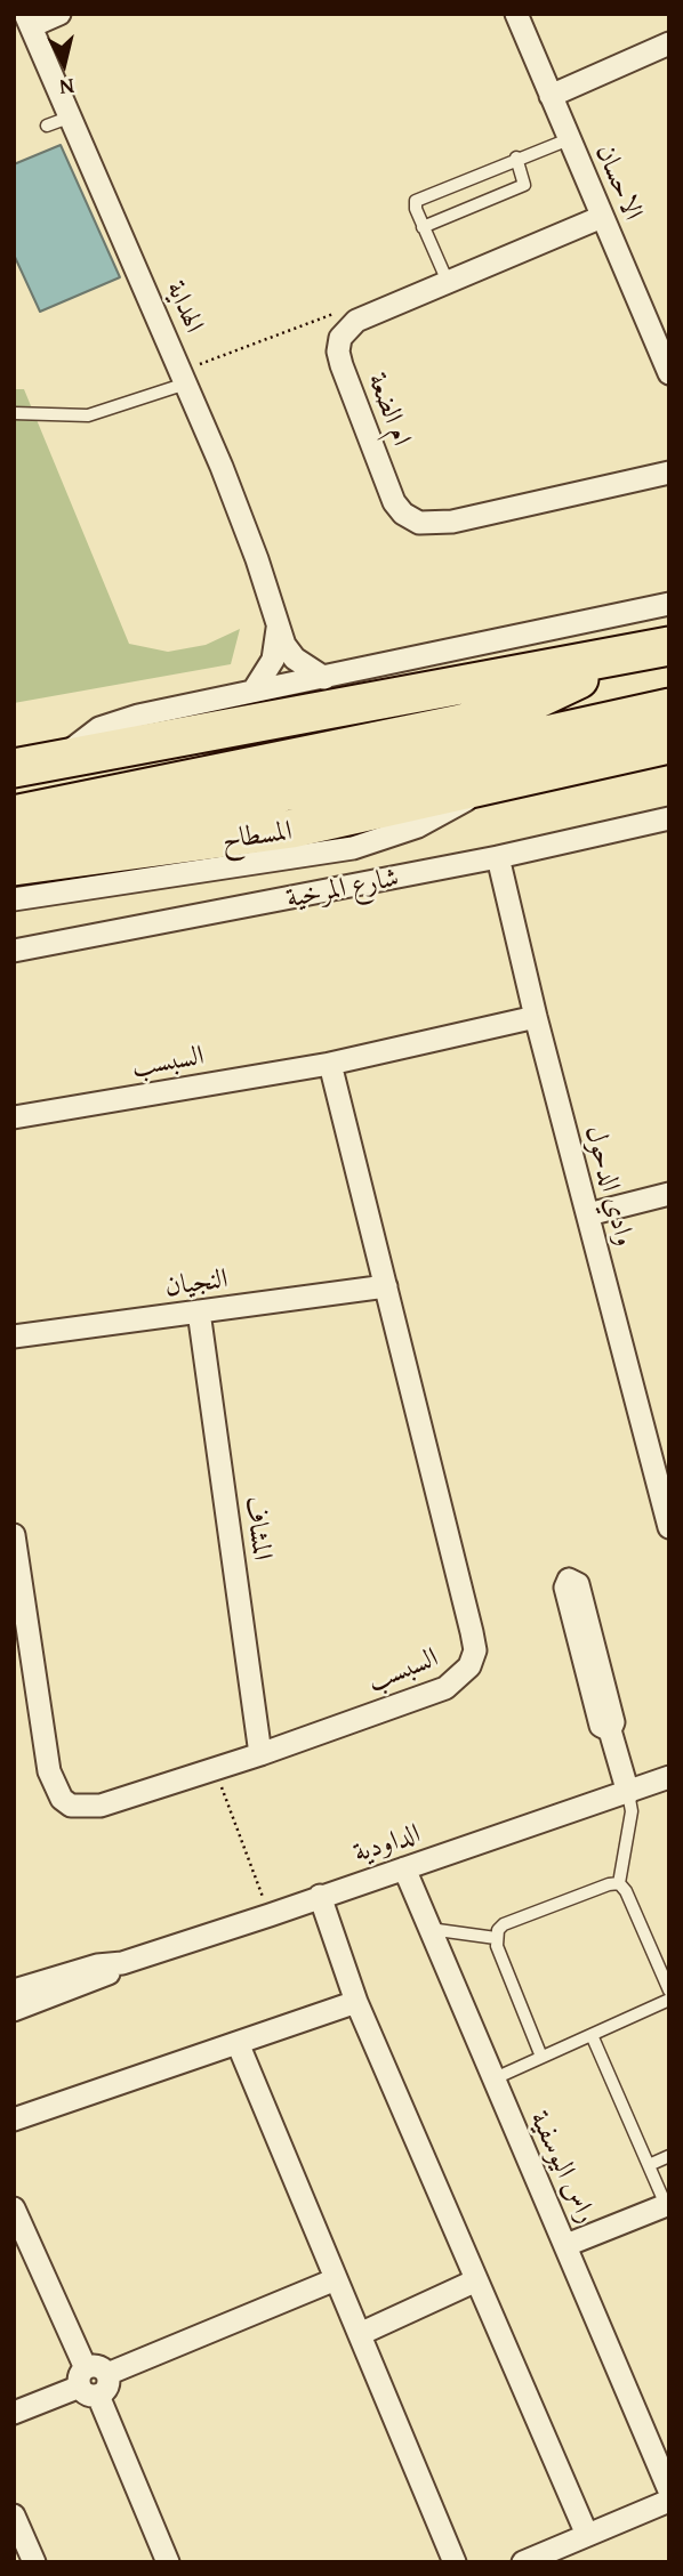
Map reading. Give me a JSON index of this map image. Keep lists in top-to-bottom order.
{
  "streets": {
    "street": [
      "الاحسان",
      "الهداية",
      "ام الضعة",
      "المسطاح",
      "شارع المرخية",
      "السبسب",
      "وادي الدحول",
      "النجيان",
      "المشاف",
      "الداودية",
      "راس اليوسفية"
    ]
  },
  "crossings": [
    ["شارع المرخية", "وادي الدحول"],
    ["السبسب", "وادي الدحول"],
    ["السبسب", "النجيان"],
    ["السبسب", "المشاف"],
    ["النجيان", "المشاف"],
    ["الداودية", "راس اليوسفية"]
  ],
  "north": "bottom"
}
